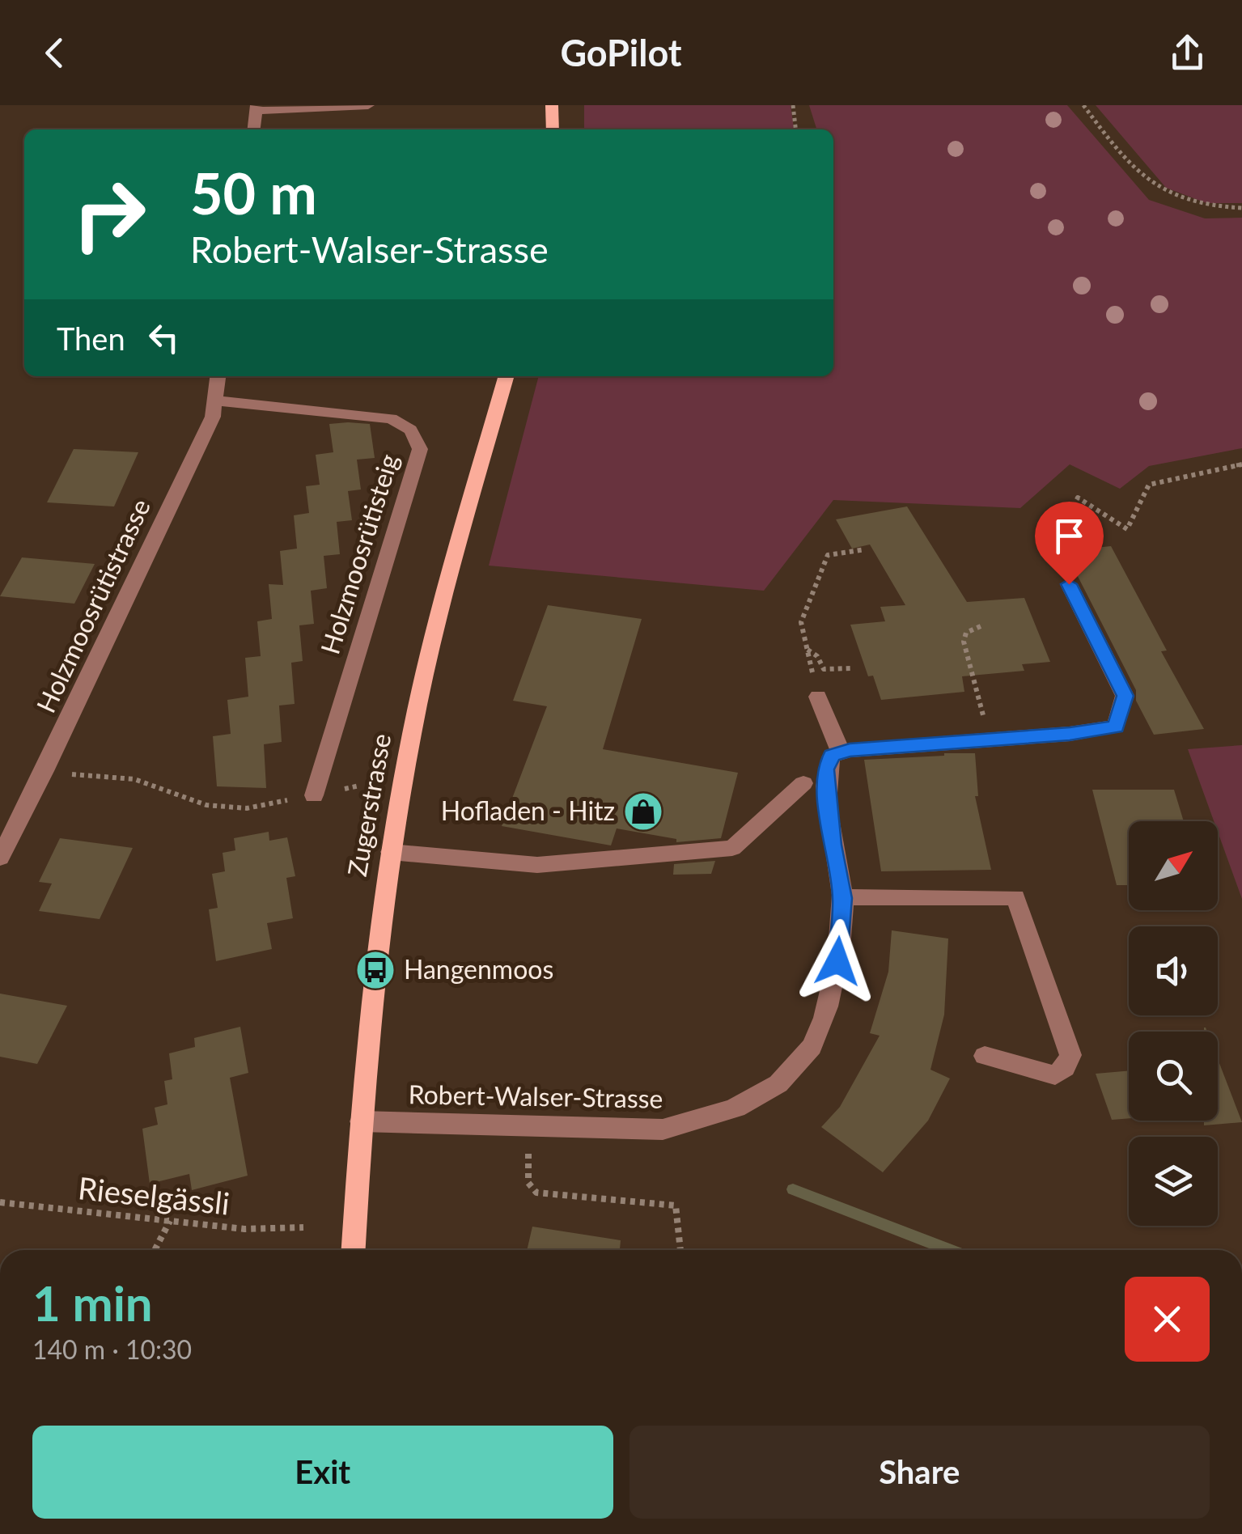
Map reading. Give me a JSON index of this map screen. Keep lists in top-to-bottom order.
{
  "streets": {
    "main road": ["Zugerstrasse"],
    "street": ["Holzmoosrütisteig", "Holzmoosrütistrasse", "Robert-Walser-Strasse"],
    "path": ["Rieselgässli"]
  },
  "crossings": [
    ["Holzmoosrütisteig", "Holzmoosrütistrasse"],
    ["Zugerstrasse", "Robert-Walser-Strasse"]
  ],
  "places": {
    "shop": ["Hofladen - Hitz"],
    "bus stop": ["Hangenmoos"]
  },
  "north": "top right",
  "page": {
    "header": "GoPilot",
    "turn": ["50 m", "Robert-Walser-Strasse"],
    "then": "Then",
    "heading": ["1 min", "140 m · 10:30"],
    "buttons": ["Exit", "Share"]
  }
}
